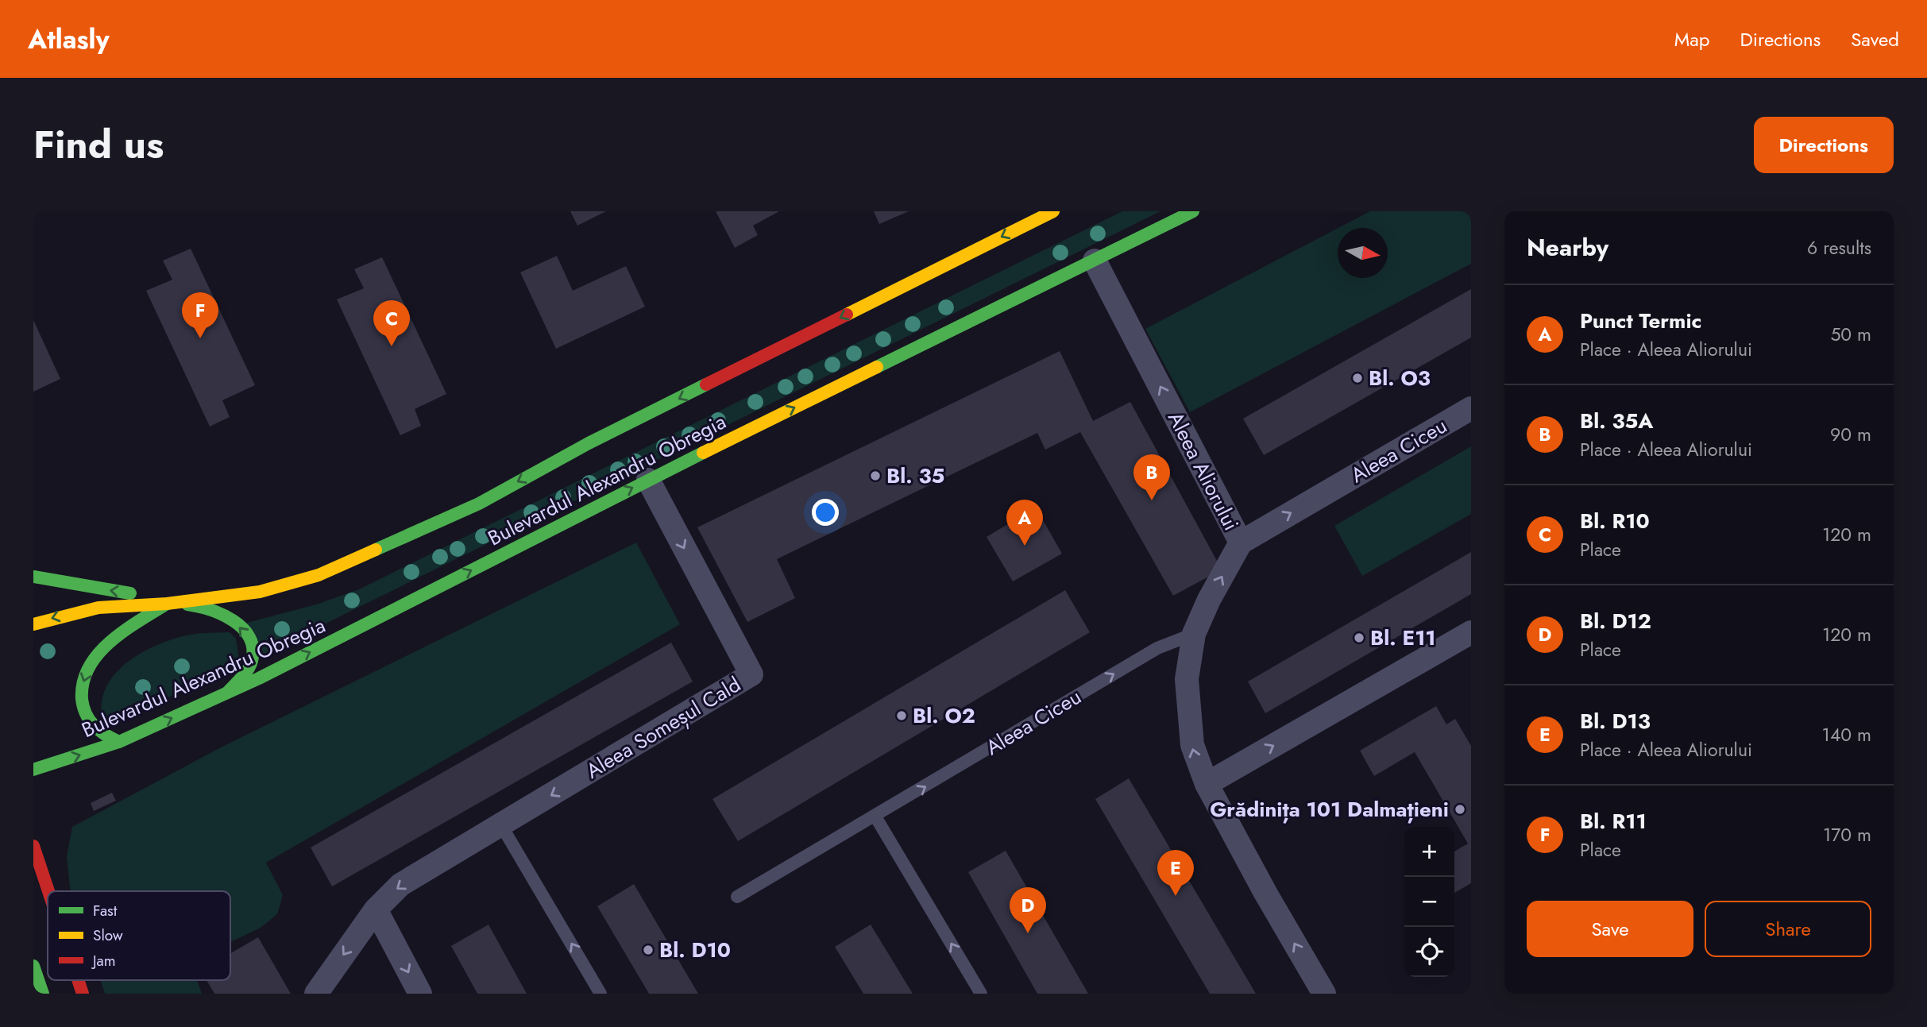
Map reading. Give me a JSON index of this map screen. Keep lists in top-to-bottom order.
{
  "streets": {
    "main road": ["Bulevardul Alexandru Obregia"],
    "street": ["Aleea Ciceu", "Aleea Aliorului", "Aleea Someșul Cald"]
  },
  "crossings": [
    ["Aleea Ciceu", "Aleea Aliorului"],
    ["Aleea Aliorului", "Bulevardul Alexandru Obregia"],
    ["Bulevardul Alexandru Obregia", "Aleea Someșul Cald"]
  ],
  "one_way": ["Aleea Ciceu", "Aleea Aliorului"],
  "places": [
    "Bl. O3",
    "Bl. 35",
    "Bl. E11",
    "Bl. O2",
    "Grădinița 101 Dalmațieni",
    "Bl. D10"
  ],
  "legend": ["Fast", "Slow", "Jam"],
  "north": "right",
  "page": {
    "header": "Atlasly",
    "nav": ["Map", "Directions", "Saved"],
    "title": "Find us",
    "buttons": [
      "Directions",
      ["Save", "Share"]
    ],
    "heading": ["Nearby", "6 results"],
    "list": [
      {
        "mark": "A",
        "name": "Punct Termic",
        "note": "Place · Aleea Aliorului",
        "value": "50 m"
      },
      {
        "mark": "B",
        "name": "Bl. 35A",
        "note": "Place · Aleea Aliorului",
        "value": "90 m"
      },
      {
        "mark": "C",
        "name": "Bl. R10",
        "note": "Place",
        "value": "120 m"
      },
      {
        "mark": "D",
        "name": "Bl. D12",
        "note": "Place",
        "value": "120 m"
      },
      {
        "mark": "E",
        "name": "Bl. D13",
        "note": "Place · Aleea Aliorului",
        "value": "140 m"
      },
      {
        "mark": "F",
        "name": "Bl. R11",
        "note": "Place",
        "value": "170 m"
      }
    ],
    "pins": [
      "F",
      "C",
      "B",
      "A",
      "E",
      "D"
    ],
    "map_buttons": ["+", "−"]
  }
}
